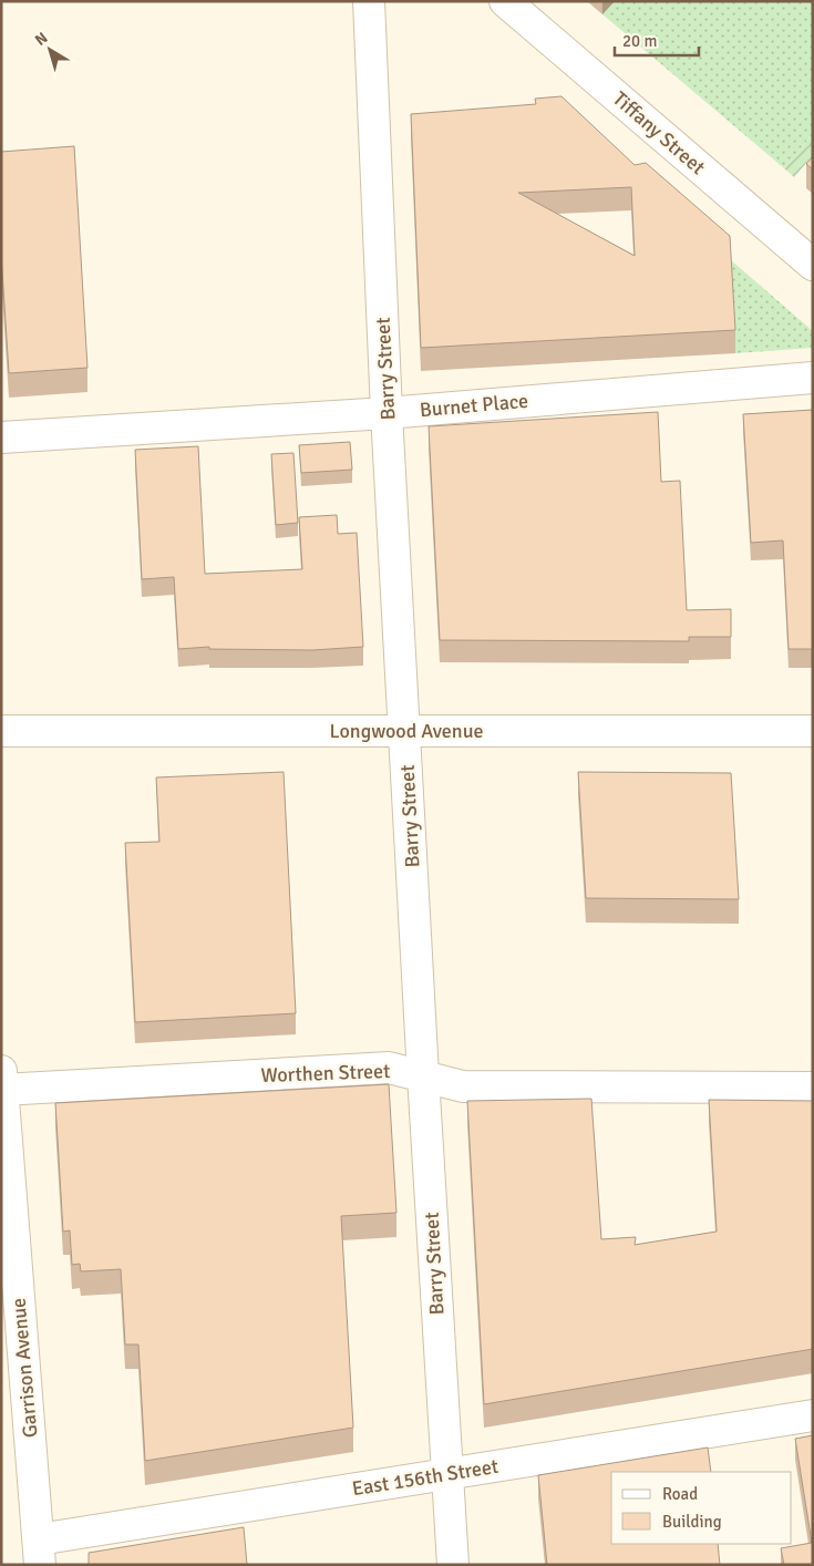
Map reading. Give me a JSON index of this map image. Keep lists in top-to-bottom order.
{
  "streets": {
    "street": [
      "Tiffany Street",
      "Barry Street",
      "Burnet Place",
      "Longwood Avenue",
      "Worthen Street",
      "Garrison Avenue",
      "East 156th Street"
    ]
  },
  "crossings": [
    ["Barry Street", "Burnet Place"],
    ["Barry Street", "Longwood Avenue"],
    ["Barry Street", "Worthen Street"],
    ["Barry Street", "East 156th Street"],
    ["Worthen Street", "Garrison Avenue"],
    ["Garrison Avenue", "East 156th Street"]
  ],
  "legend": ["Road", "Building"],
  "scale_bar": "20 m",
  "north": "top left"
}
